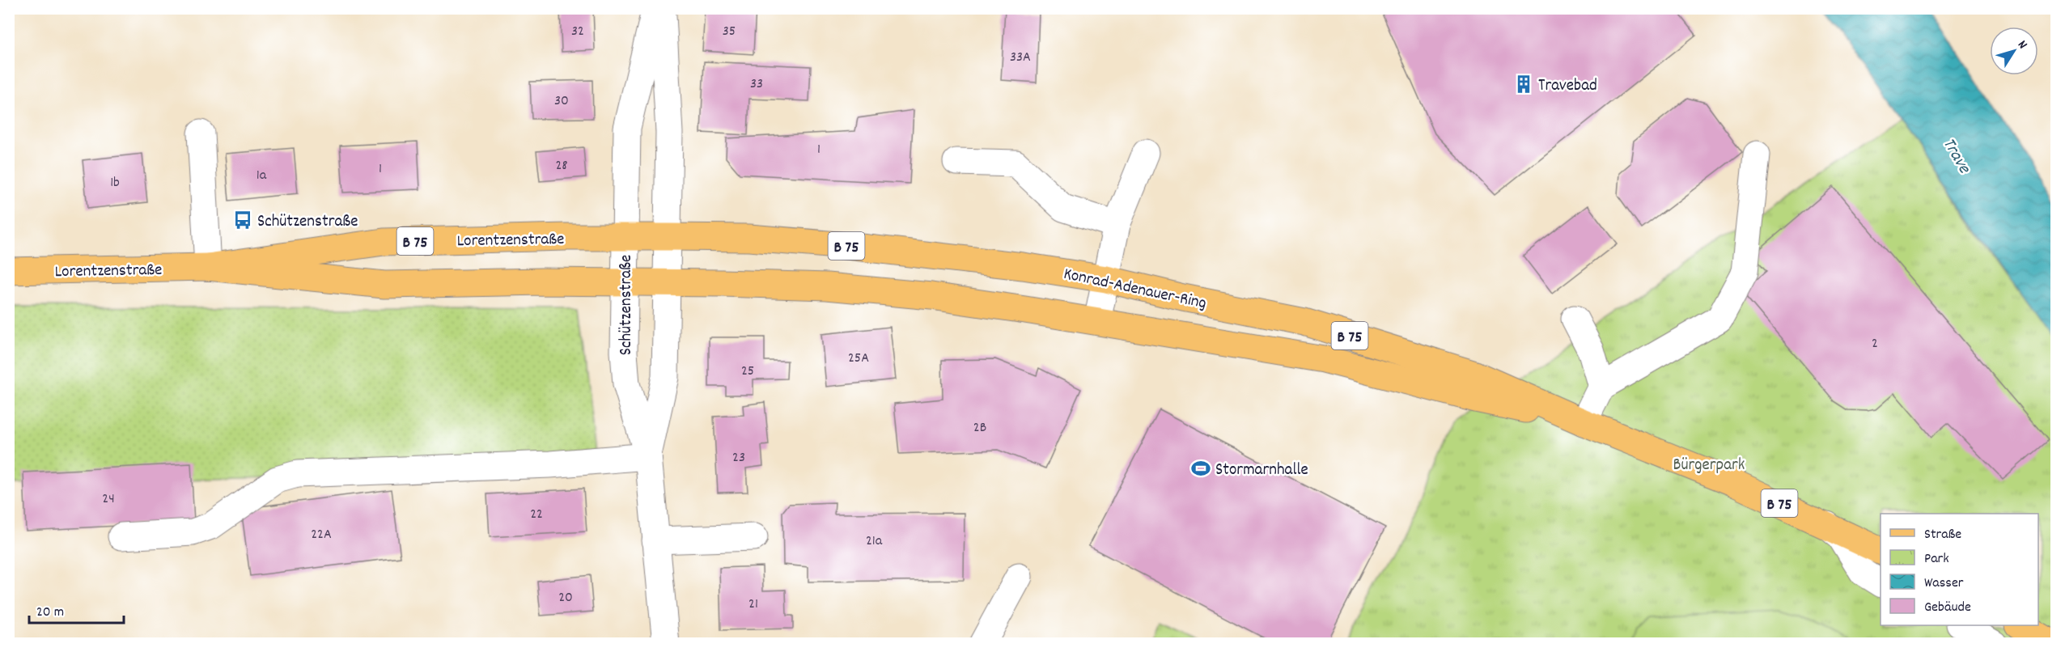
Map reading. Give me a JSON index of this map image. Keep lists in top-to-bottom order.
{
  "streets": {
    "main road": ["Lorentzenstraße", "B 75", "Konrad-Adenauer-Ring"],
    "street": ["Schützenstraße"]
  },
  "crossings": [
    ["Lorentzenstraße", "Konrad-Adenauer-Ring"],
    ["Lorentzenstraße", "Schützenstraße"],
    ["Konrad-Adenauer-Ring", "Schützenstraße"]
  ],
  "water": ["Trave"],
  "parks": ["Bürgerpark"],
  "places": {
    "building": ["Travebad"],
    "bus stop": ["Schützenstraße"],
    "sports": ["Stormarnhalle"]
  },
  "house_numbers": [
    "32",
    "35",
    "33A",
    "33",
    "30",
    "1",
    "28",
    "1",
    "1a",
    "1b",
    "2",
    "25A",
    "25",
    "2B",
    "23",
    "24",
    "22",
    "22A",
    "21a",
    "20",
    "21"
  ],
  "legend": [
    "Straße",
    "Park",
    "Wasser",
    "Gebäude"
  ],
  "scale_bar": "20 m",
  "north": "top right"
}
